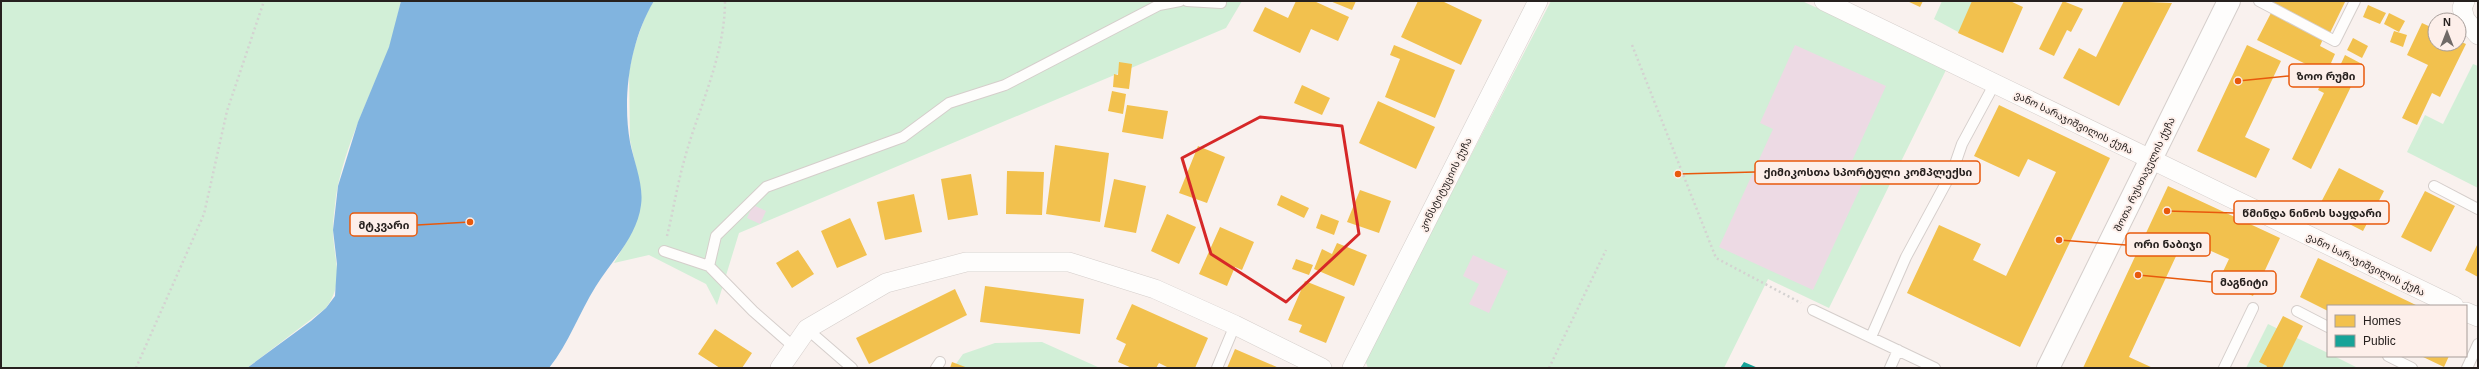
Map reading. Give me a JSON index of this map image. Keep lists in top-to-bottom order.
{
  "streets": {
    "street": ["ვანო სარაჯიშვილის ქუჩა", "შოთა რუსთაველის ქუჩა", "კონსტიტუციის ქუჩა"]
  },
  "crossings": [
    ["ვანო სარაჯიშვილის ქუჩა", "შოთა რუსთაველის ქუჩა"]
  ],
  "places": [
    "ზოო რუმი",
    "ქიმიკოსთა სპორტული კომპლექსი",
    "წმინდა ნინოს საყდარი",
    "მტკვარი",
    "ორი ნაბიჯი",
    "მაგნიტი"
  ],
  "legend": ["Homes", "Public"],
  "north": "top"
}
